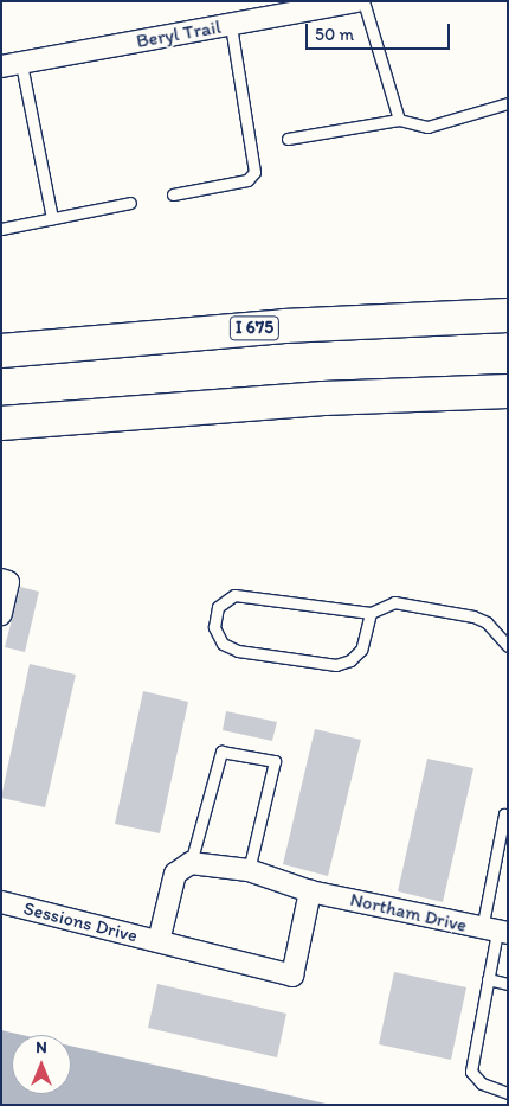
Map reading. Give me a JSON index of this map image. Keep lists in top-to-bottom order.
{
  "streets": {
    "highway": ["I 675"],
    "street": ["Beryl Trail", "Northam Drive", "Sessions Drive"]
  },
  "crossings": [
    ["Northam Drive", "Sessions Drive"]
  ],
  "scale_bar": "50 m",
  "north": "top"
}
